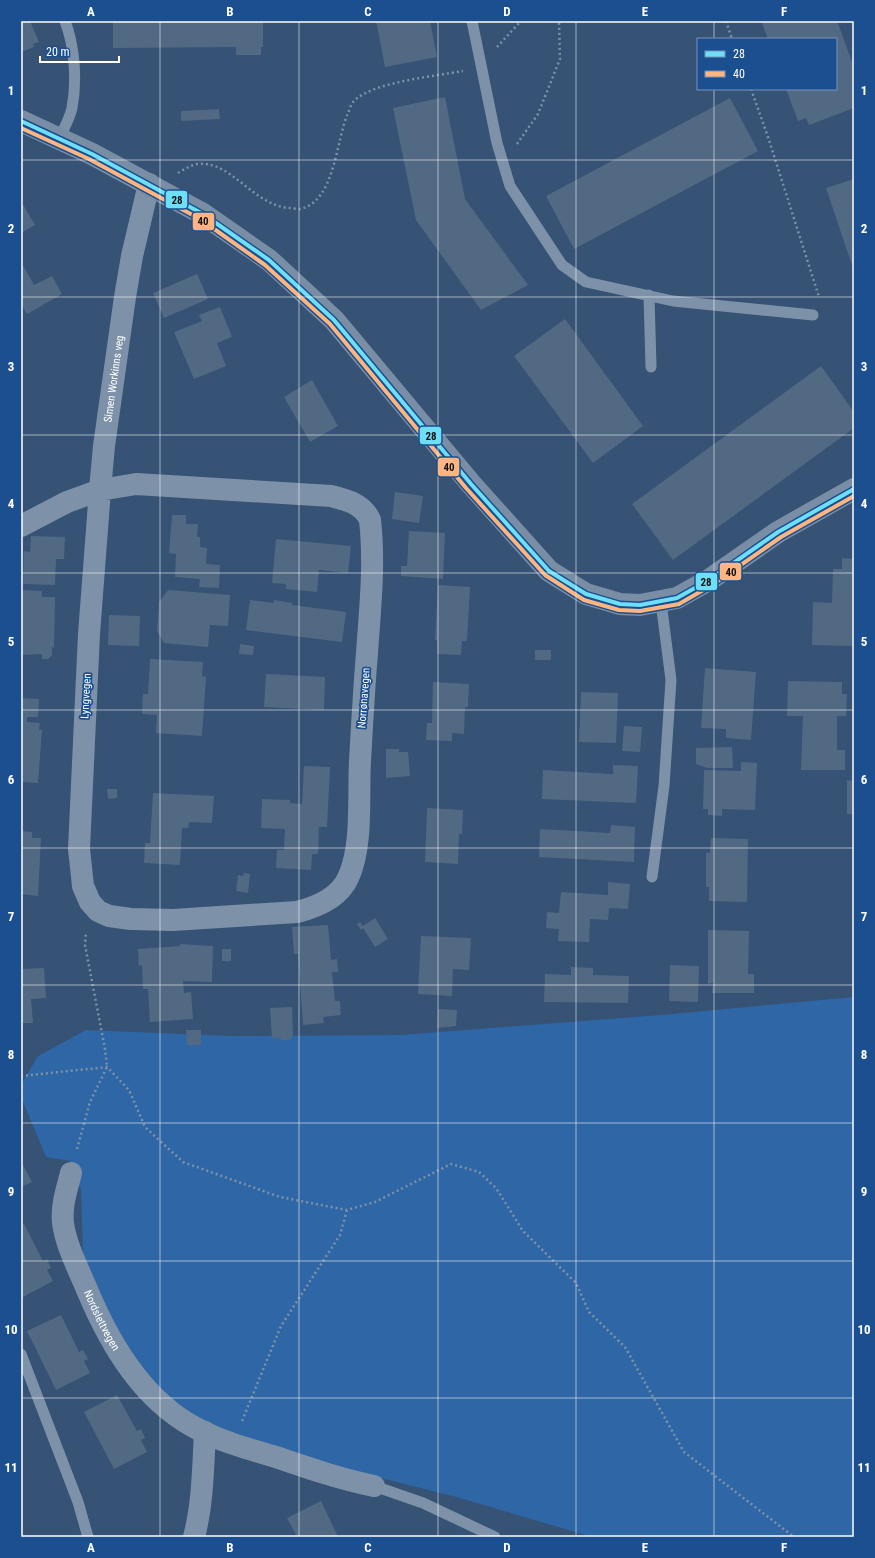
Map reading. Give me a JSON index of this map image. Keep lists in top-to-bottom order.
{
  "streets": {
    "street": [
      "Simen Workinns veg",
      "Lyngvegen",
      "Norrønavegen",
      "Nordslettvegen"
    ]
  },
  "crossings": [
    ["Simen Workinns veg", "Lyngvegen"],
    ["Simen Workinns veg", "Norrønavegen"],
    ["Lyngvegen", "Norrønavegen"]
  ],
  "lines": ["transit line 28", "transit line 40"],
  "legend": ["28", "40"],
  "scale_bar": "20 m",
  "grid": {
    "columns": [
      "A",
      "B",
      "C",
      "D",
      "E",
      "F"
    ],
    "rows": [
      "1",
      "2",
      "3",
      "4",
      "5",
      "6",
      "7",
      "8",
      "9",
      "10",
      "11"
    ]
  }
}
